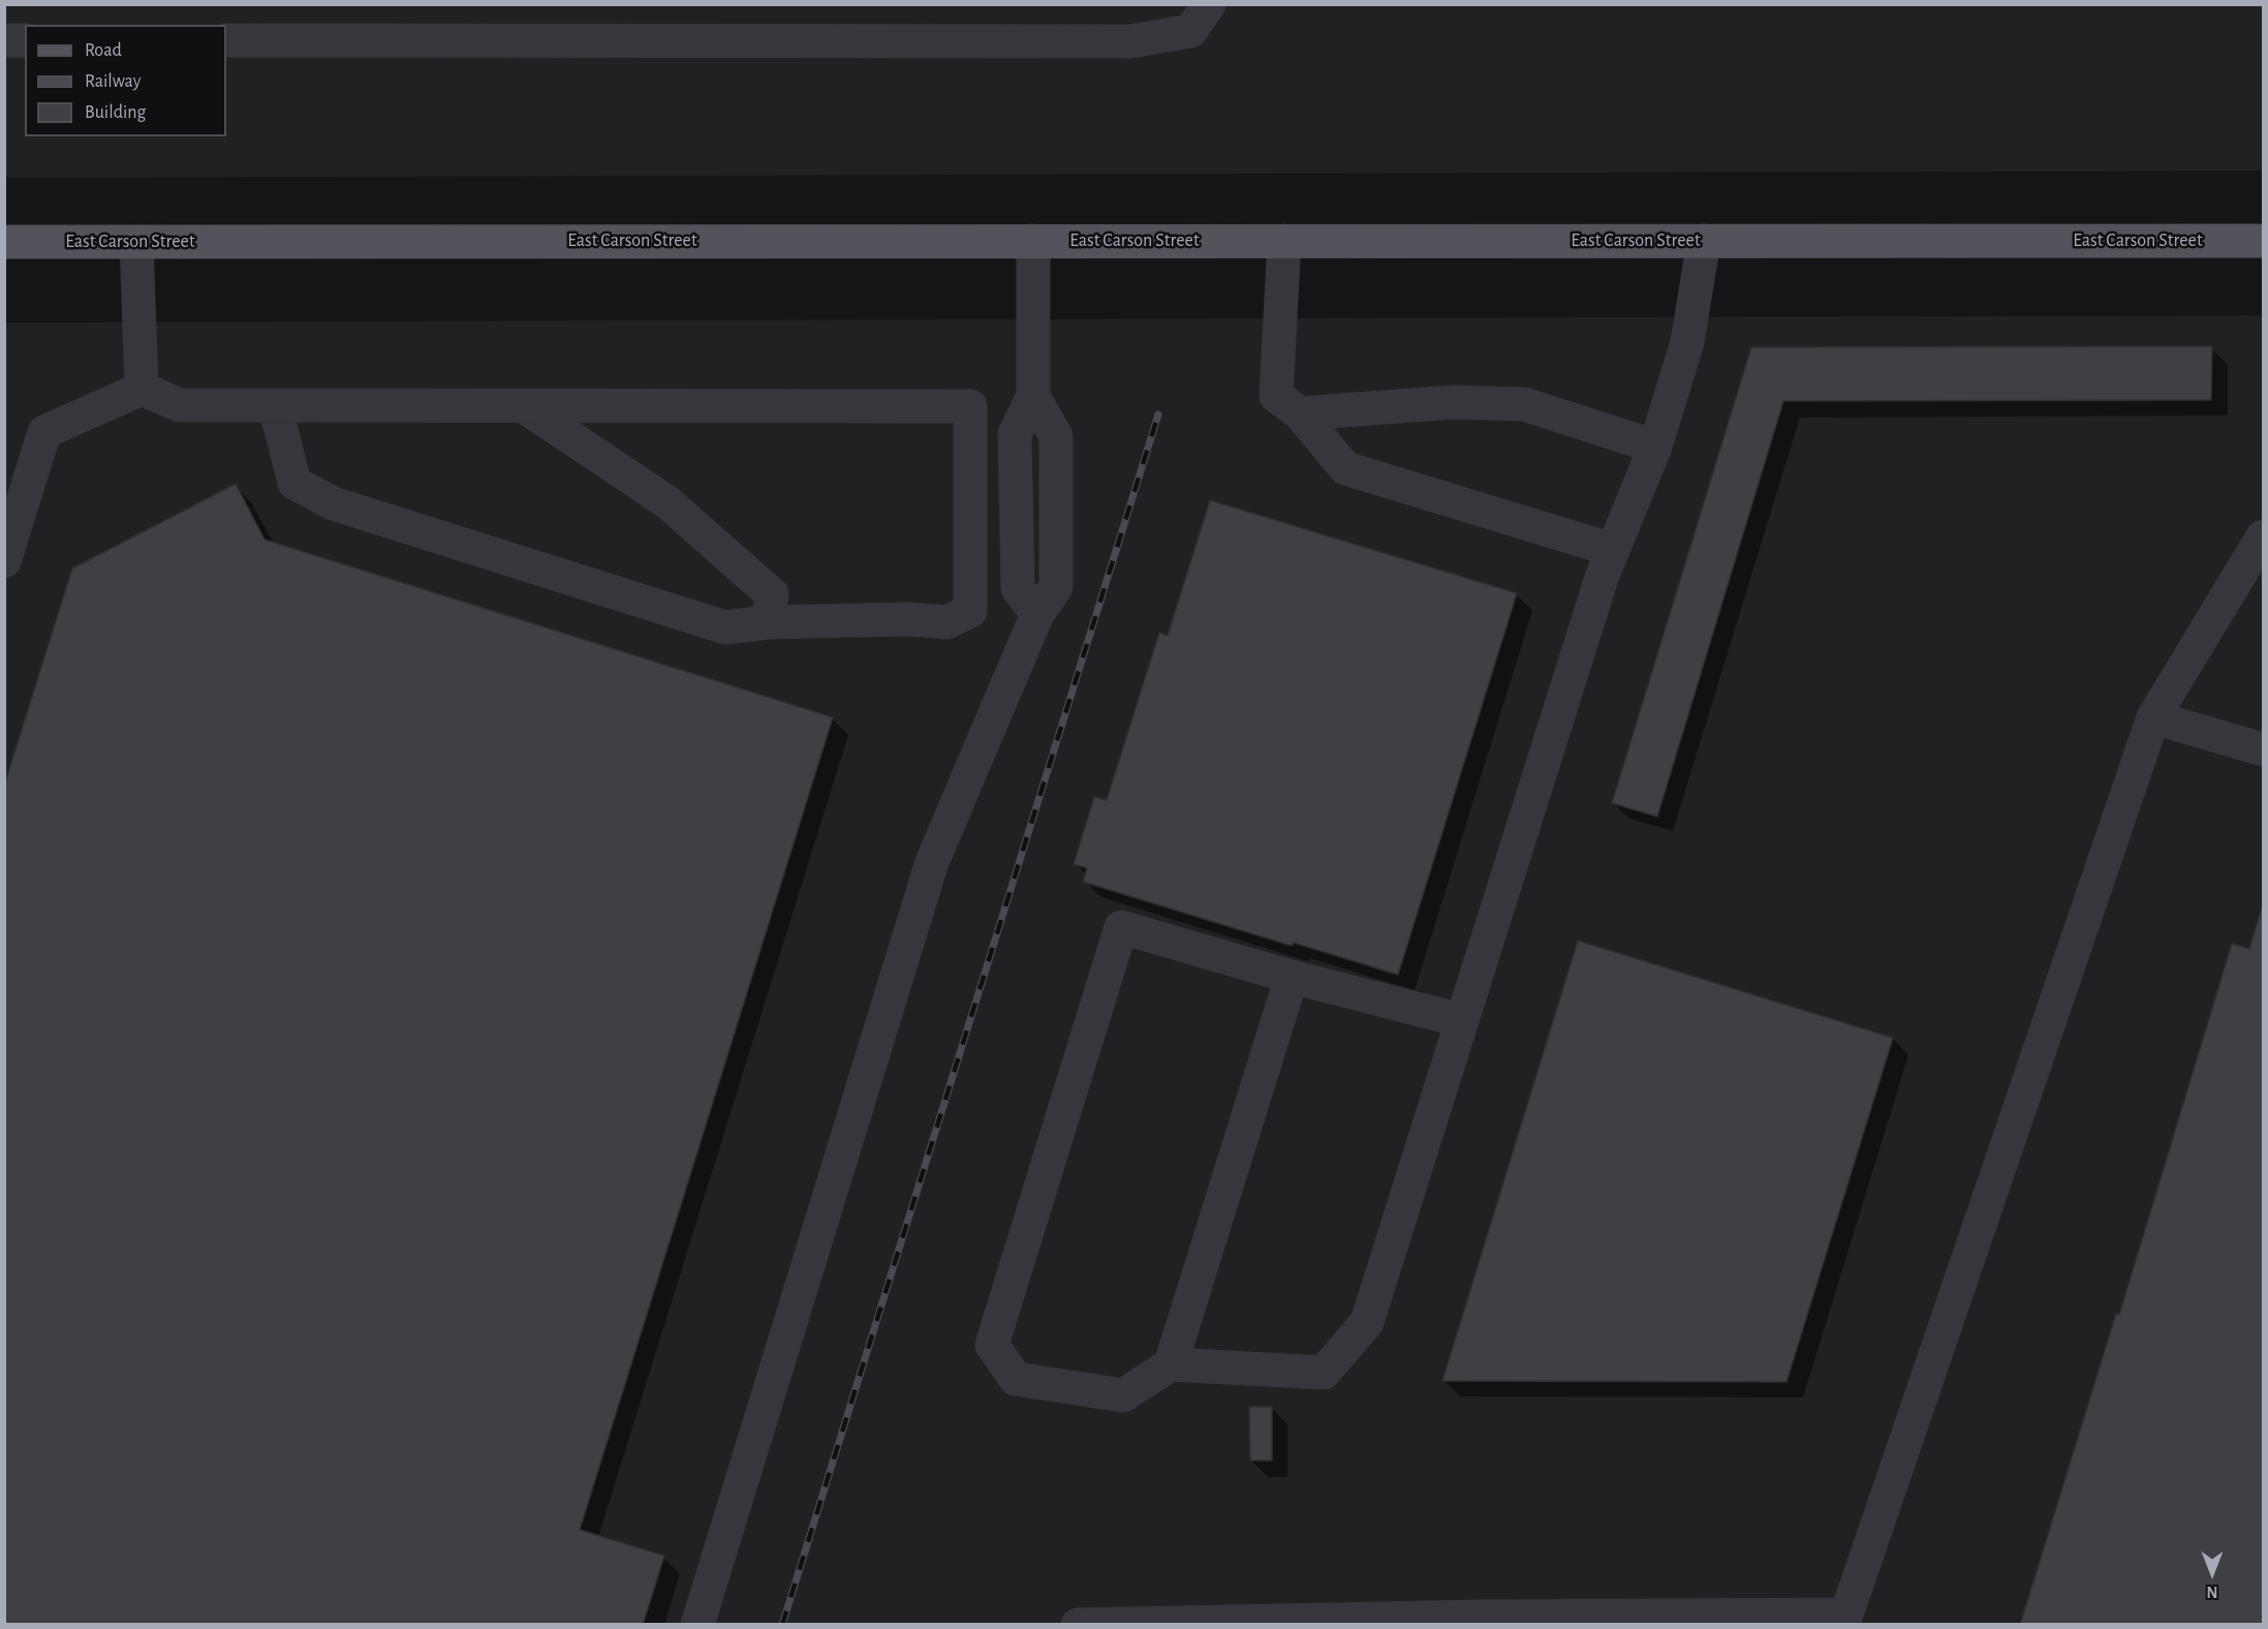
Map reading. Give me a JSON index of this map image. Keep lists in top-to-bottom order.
{
  "streets": {
    "main road": ["East Carson Street"]
  },
  "legend": ["Road", "Railway", "Building"],
  "north": "bottom"
}
